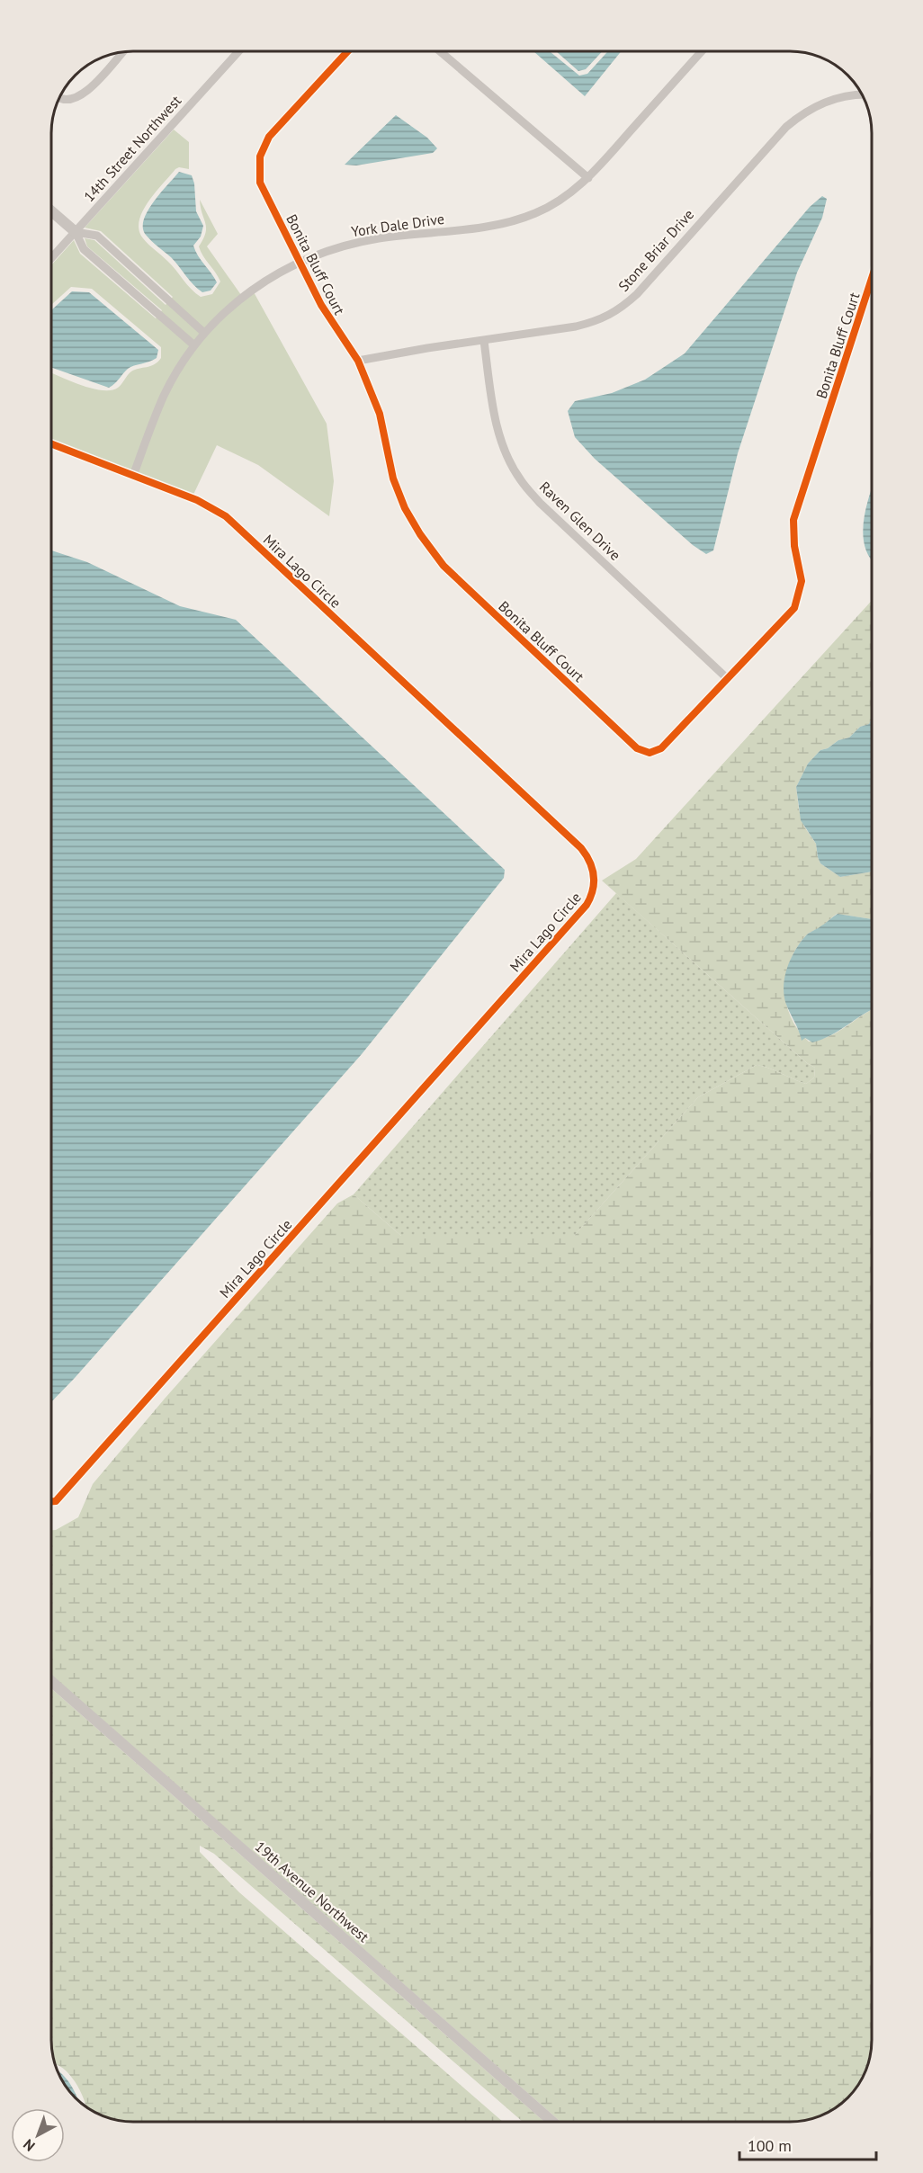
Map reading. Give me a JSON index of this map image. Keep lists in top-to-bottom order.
{
  "streets": {
    "street": [
      "14th Street Northwest",
      "York Dale Drive",
      "Stone Briar Drive",
      "Bonita Bluff Court",
      "Raven Glen Drive",
      "Mira Lago Circle",
      "19th Avenue Northwest"
    ]
  },
  "crossings": [
    ["York Dale Drive", "Bonita Bluff Court"],
    ["York Dale Drive", "Mira Lago Circle"],
    ["Stone Briar Drive", "Bonita Bluff Court"],
    ["Stone Briar Drive", "Raven Glen Drive"],
    ["Bonita Bluff Court", "Raven Glen Drive"]
  ],
  "scale_bar": "100 m",
  "north": "bottom left"
}
